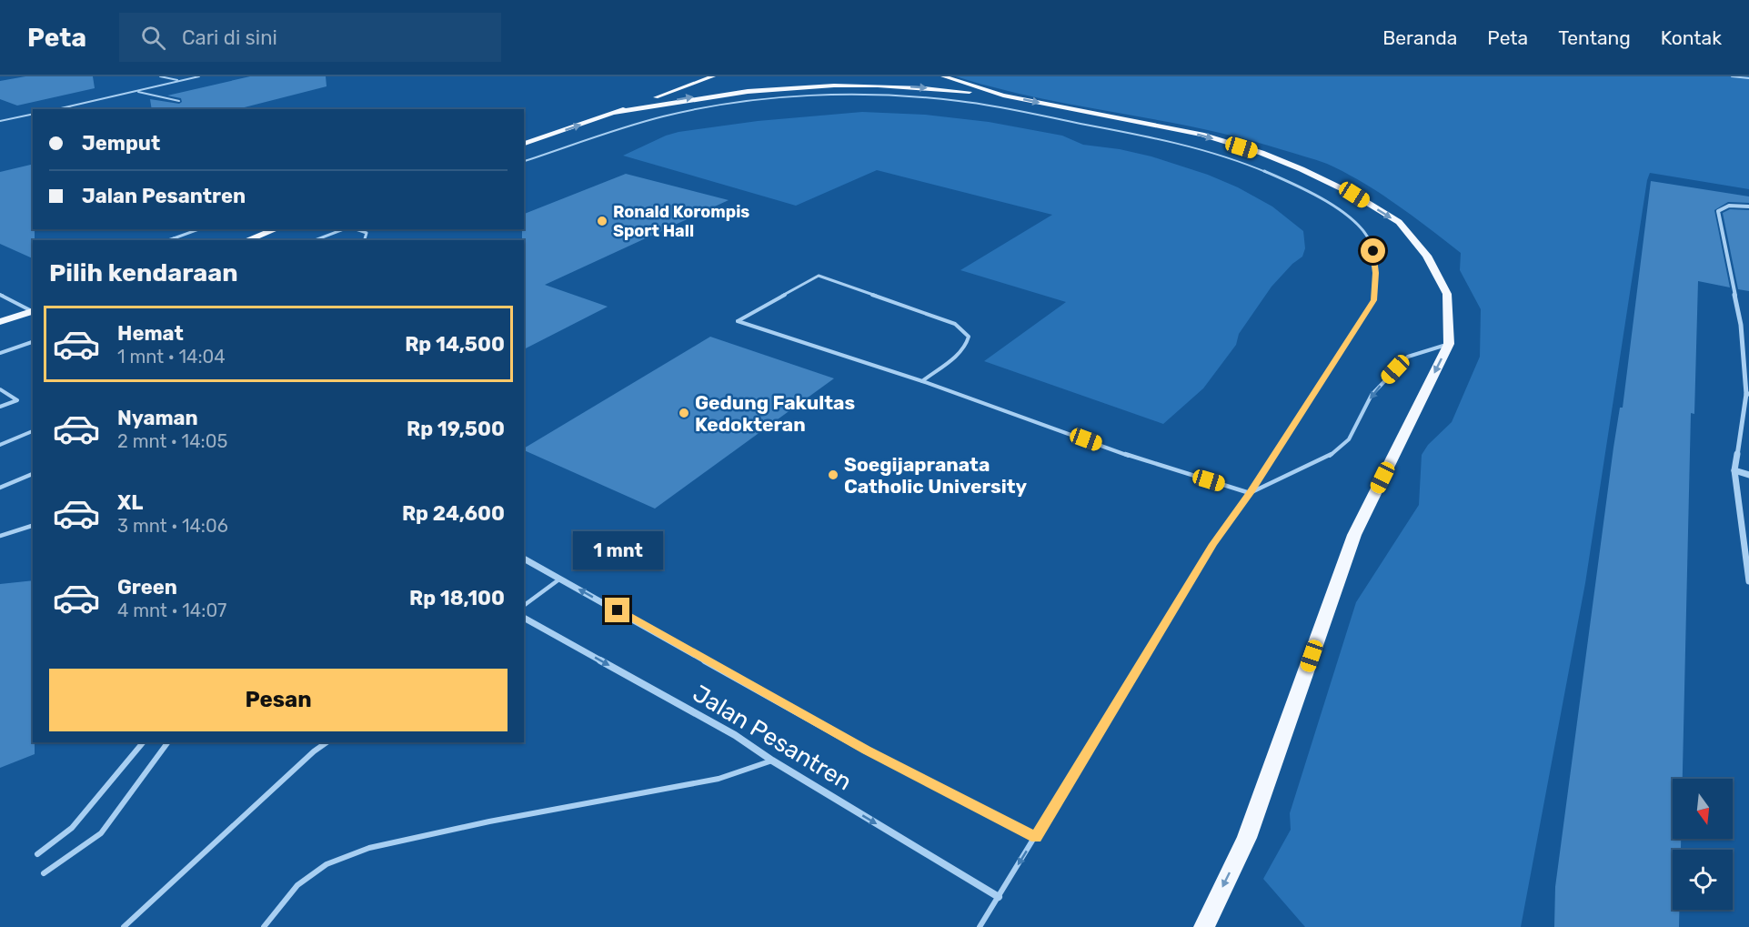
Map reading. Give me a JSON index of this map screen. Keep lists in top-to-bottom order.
{
  "streets": {
    "street": ["Jalan Pesantren"]
  },
  "places": ["Ronald Korompis Sport Hall", "Gedung Fakultas Kedokteran", "Soegijapranata Catholic University"],
  "north": "bottom",
  "page": {
    "header": "Peta",
    "search": "Cari di sini",
    "nav": [
      "Beranda",
      "Peta",
      "Tentang",
      "Kontak"
    ],
    "banner": ["Jemput", "Jalan Pesantren"],
    "heading": "Pilih kendaraan",
    "list": [
      {
        "name": "Hemat",
        "note": "1 mnt · 14:04",
        "value": "Rp 14,500"
      },
      {
        "name": "Nyaman",
        "note": "2 mnt · 14:05",
        "value": "Rp 19,500"
      },
      {
        "name": "XL",
        "note": "3 mnt · 14:06",
        "value": "Rp 24,600"
      },
      {
        "name": "Green",
        "note": "4 mnt · 14:07",
        "value": "Rp 18,100"
      }
    ],
    "bubble": "1 mnt",
    "buttons": "Pesan"
  }
}
